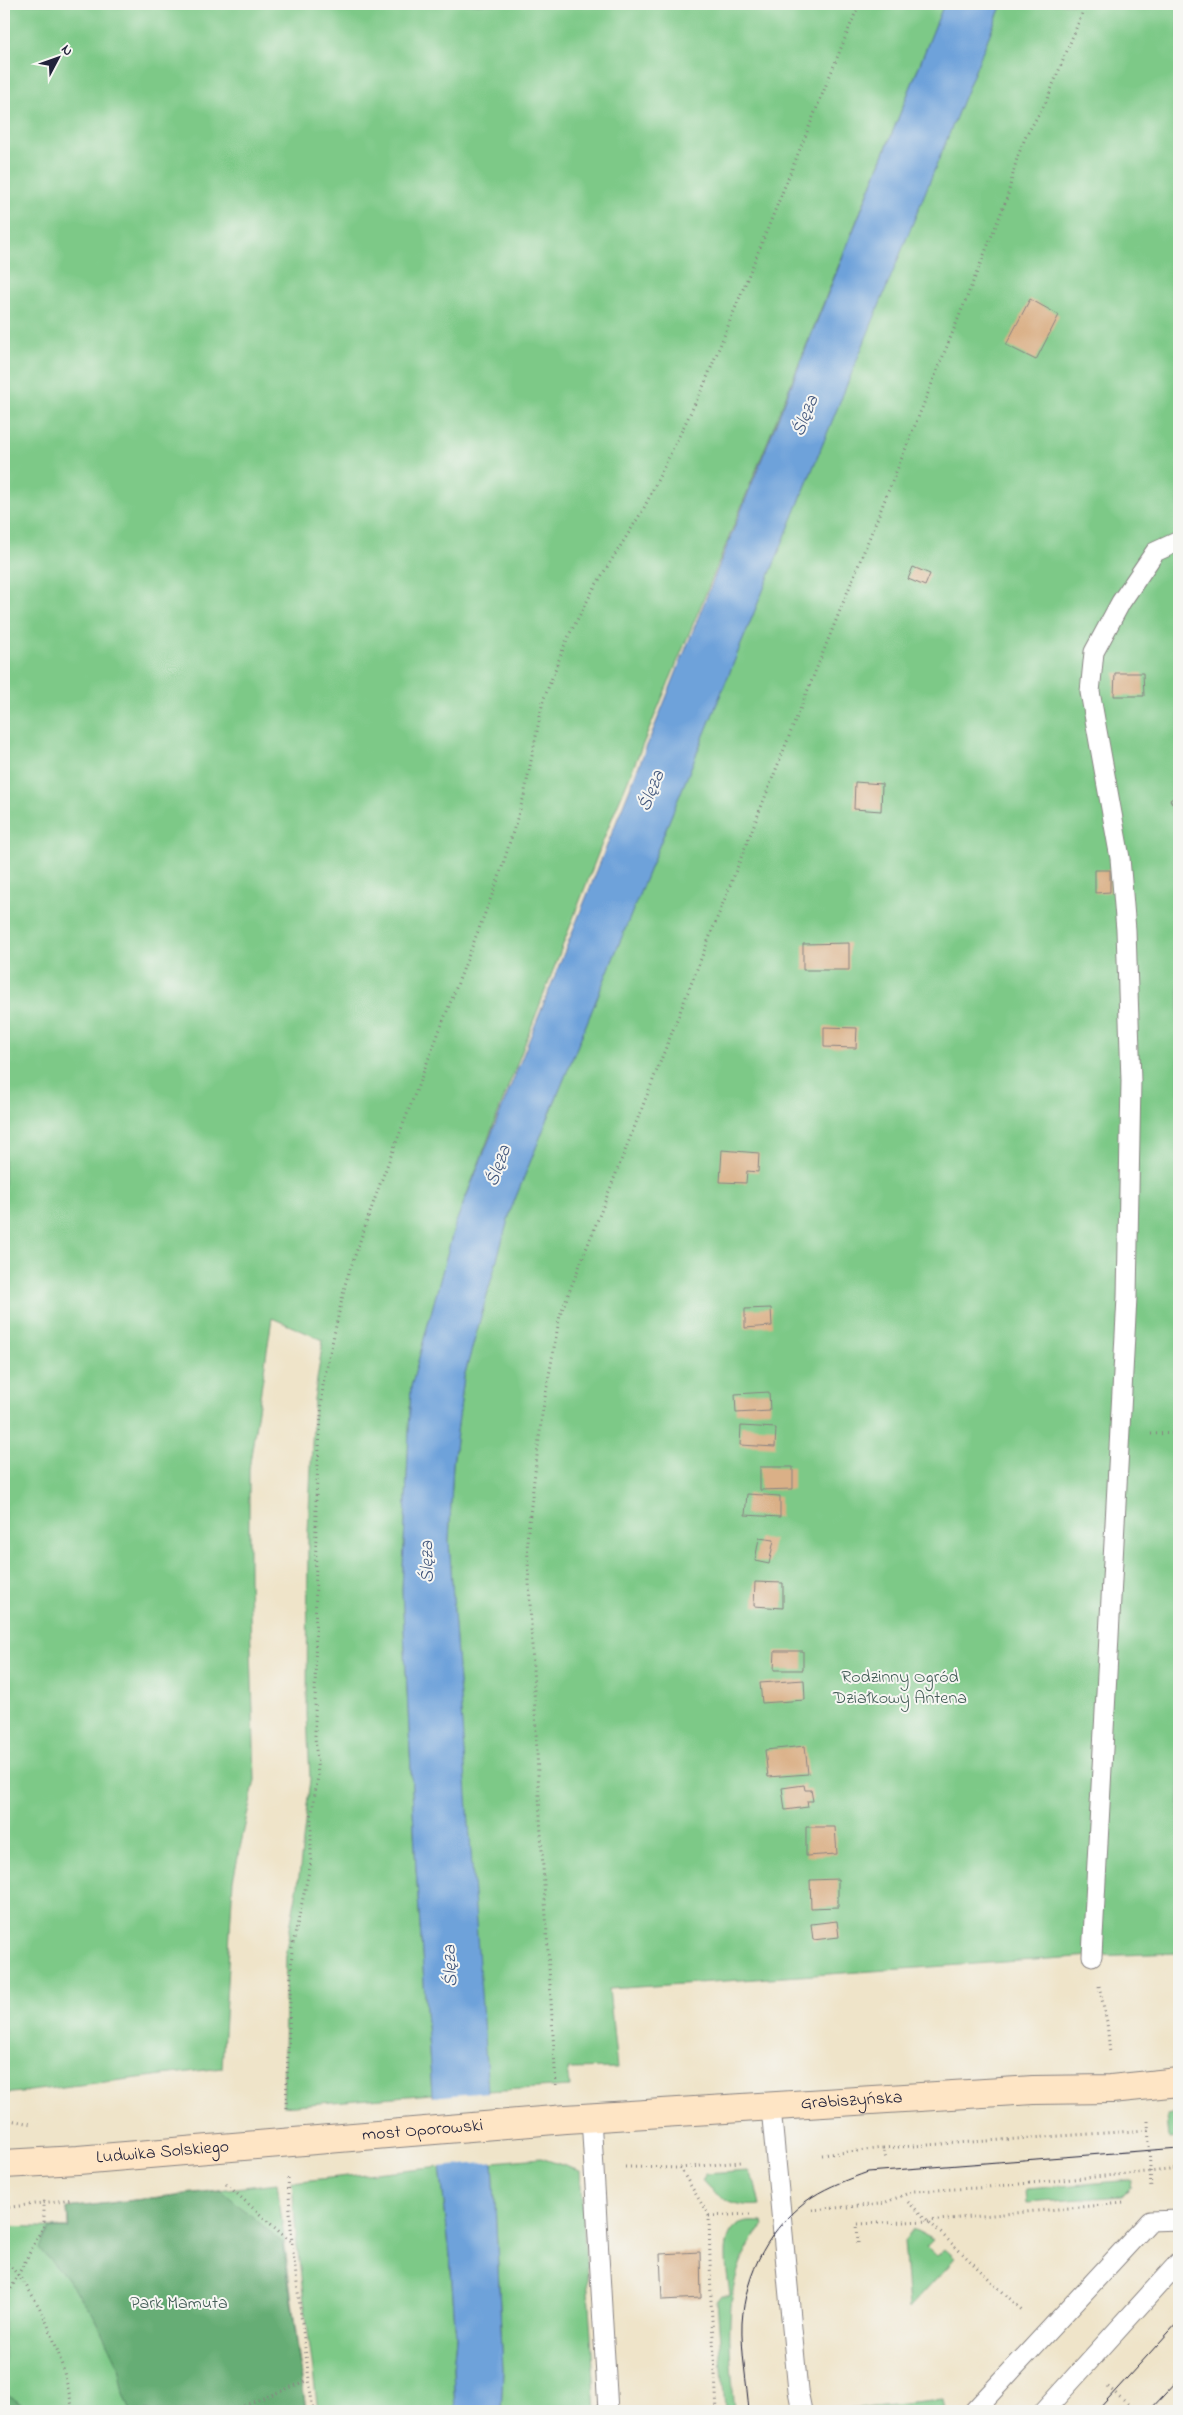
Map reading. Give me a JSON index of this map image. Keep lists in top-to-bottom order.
{
  "streets": {
    "main road": ["Grabiszyńska", "most Oporowski", "Ludwika Solskiego"]
  },
  "crossings": [
    ["Grabiszyńska", "most Oporowski"],
    ["most Oporowski", "Ludwika Solskiego"]
  ],
  "water": ["Ślęza"],
  "parks": ["Rodzinny Ogród Działkowy Antena", "Park Mamuta"],
  "north": "top right"
}
